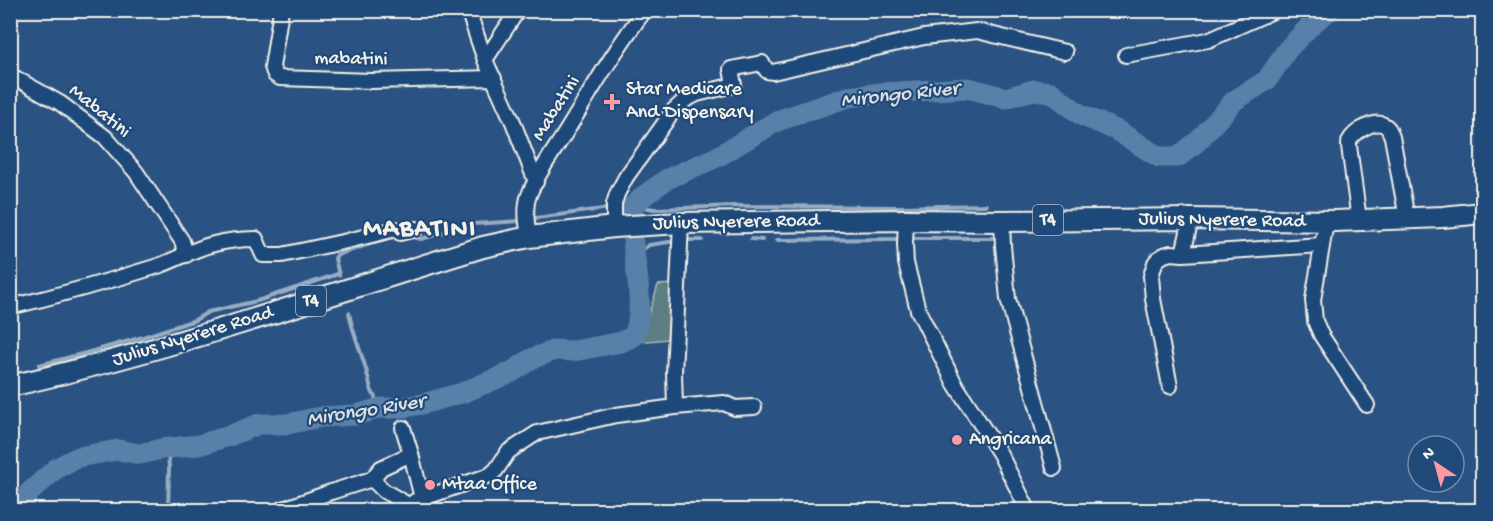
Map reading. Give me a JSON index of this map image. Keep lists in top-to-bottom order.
{
  "streets": {
    "highway": ["T4", "Julius Nyerere Road"],
    "street": ["mabatini", "Mabatini"]
  },
  "crossings": [
    ["Mabatini", "Julius Nyerere Road"]
  ],
  "districts": ["MABATINI"],
  "water": ["Mirongo River"],
  "places": {
    "health": ["Star Medicare And Dispensary"],
    "other": ["Angricana", "Mtaa Office"]
  },
  "north": "top left"
}
